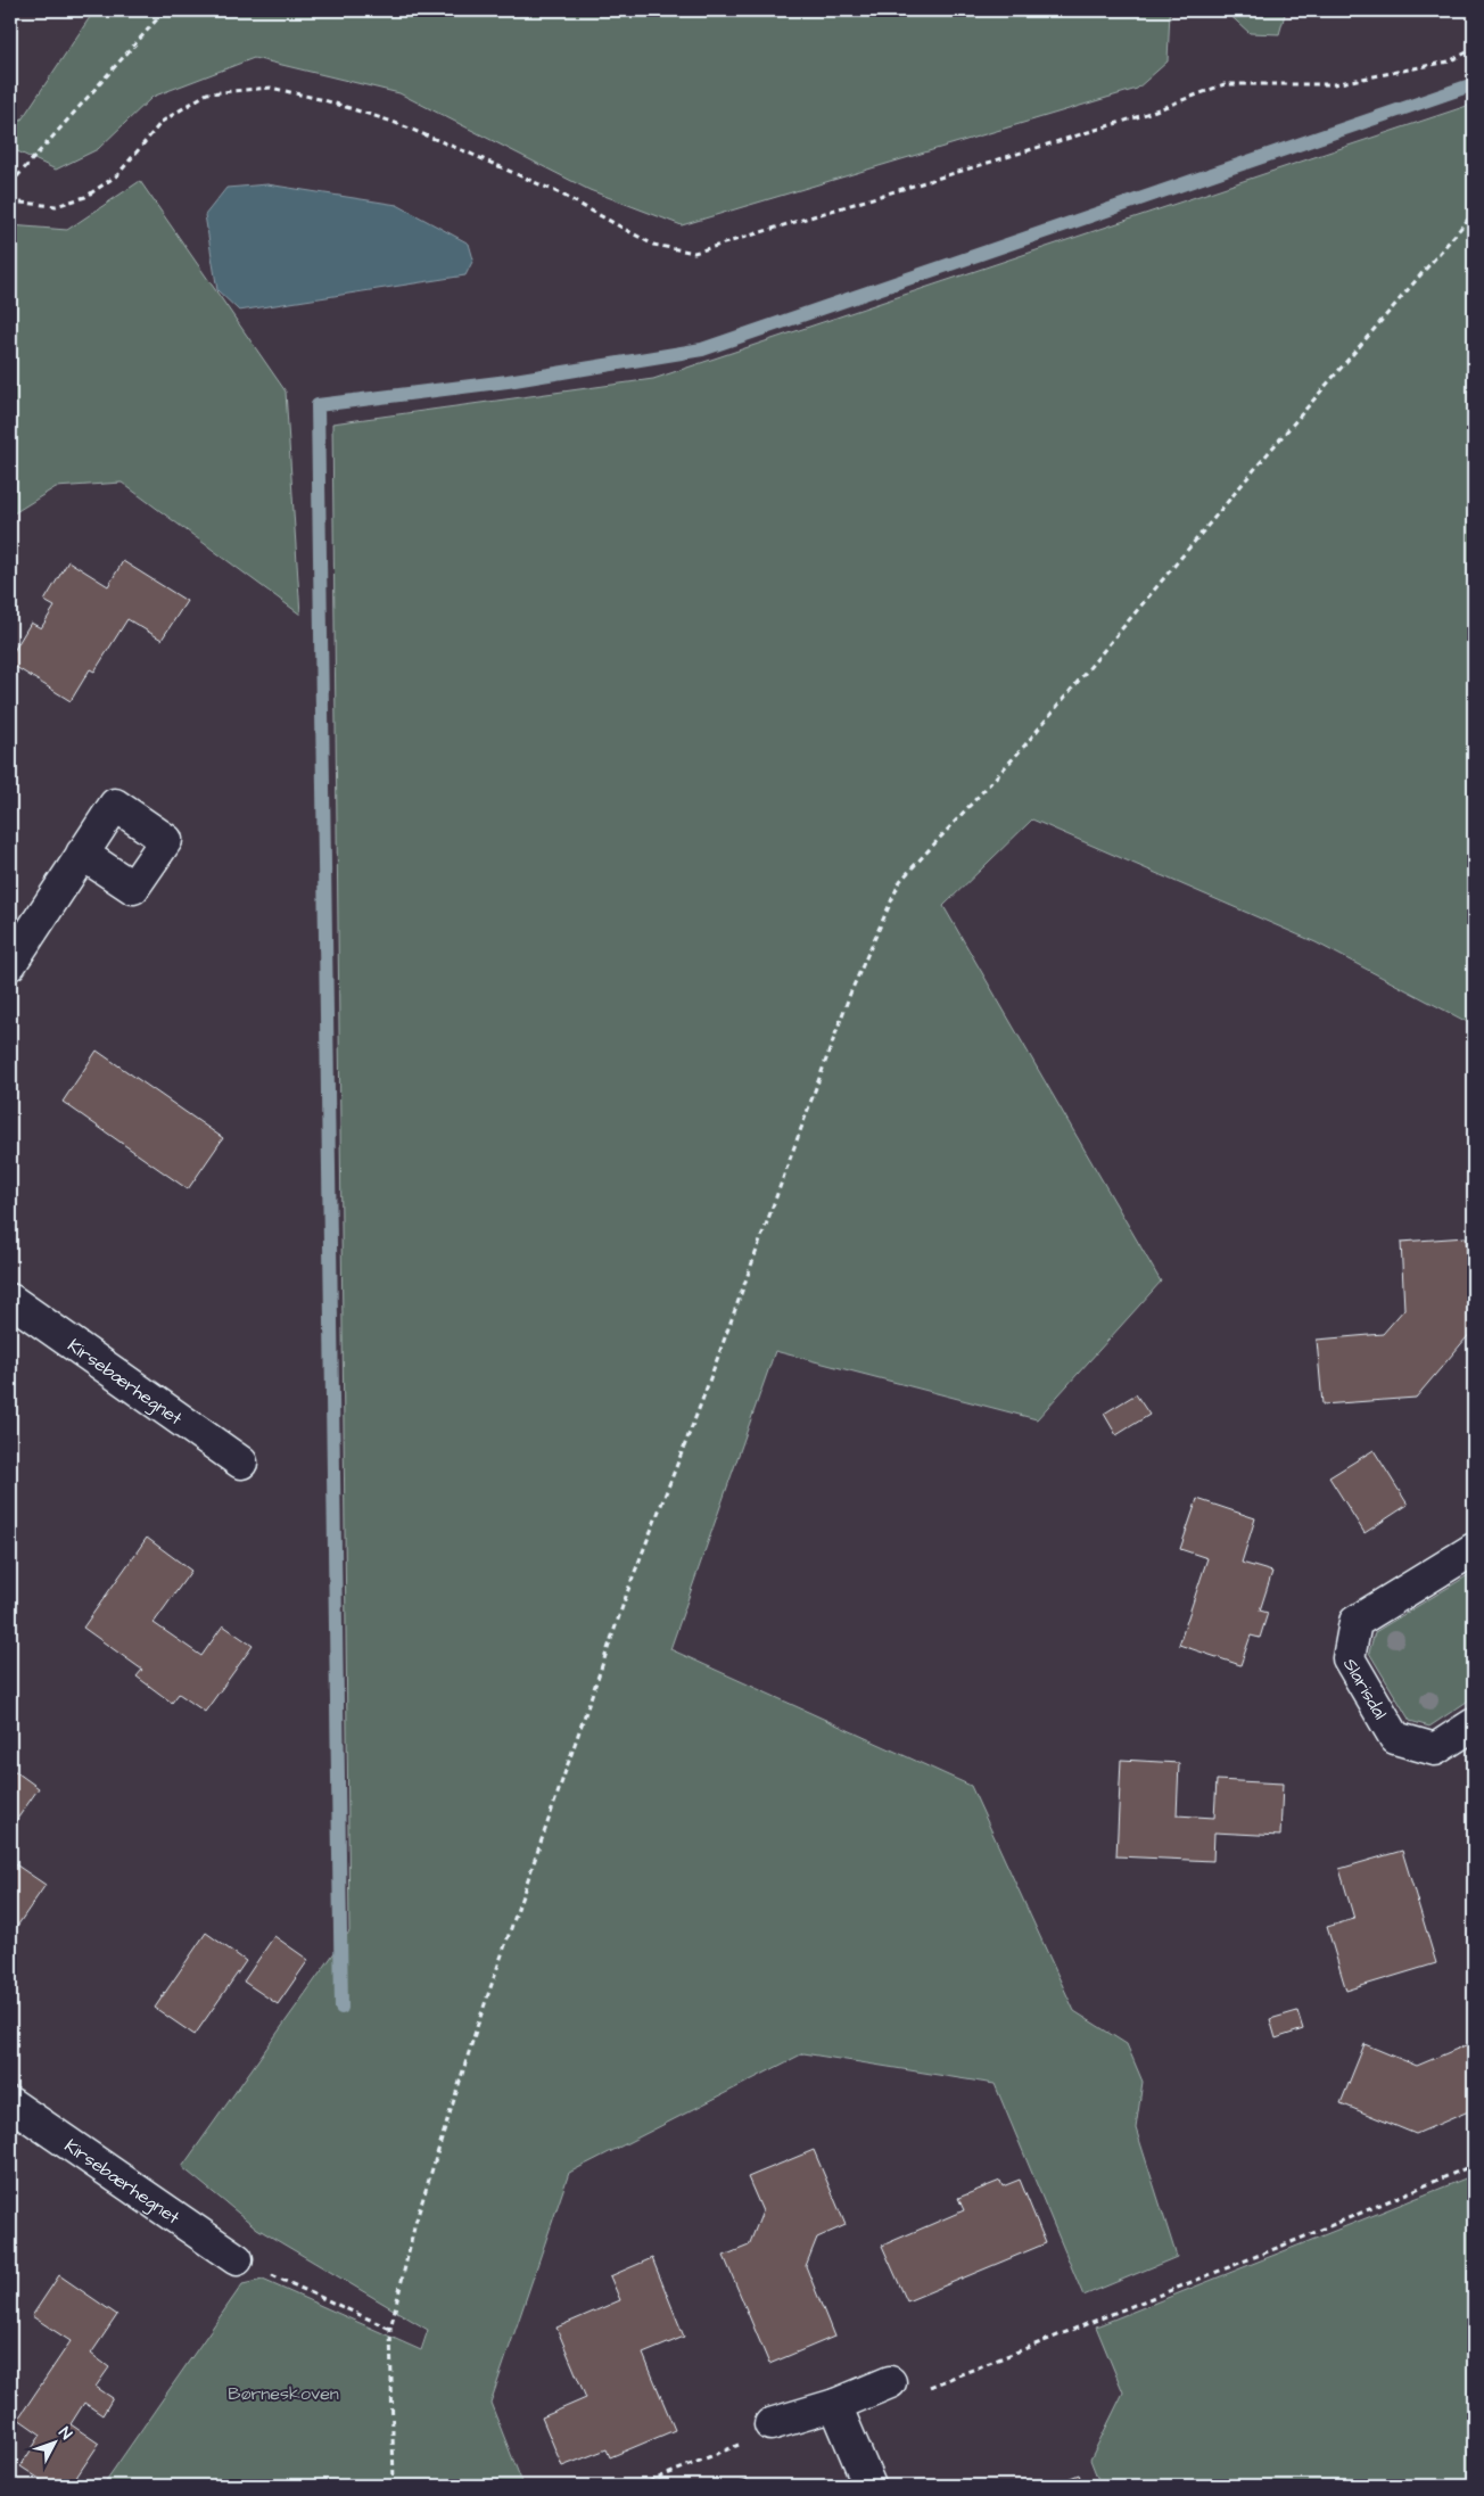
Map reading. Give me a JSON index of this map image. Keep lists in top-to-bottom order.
{
  "streets": {
    "street": ["Kirsebærhegnet", "Slarisdal"]
  },
  "parks": ["Børneskoven"],
  "north": "top right"
}
